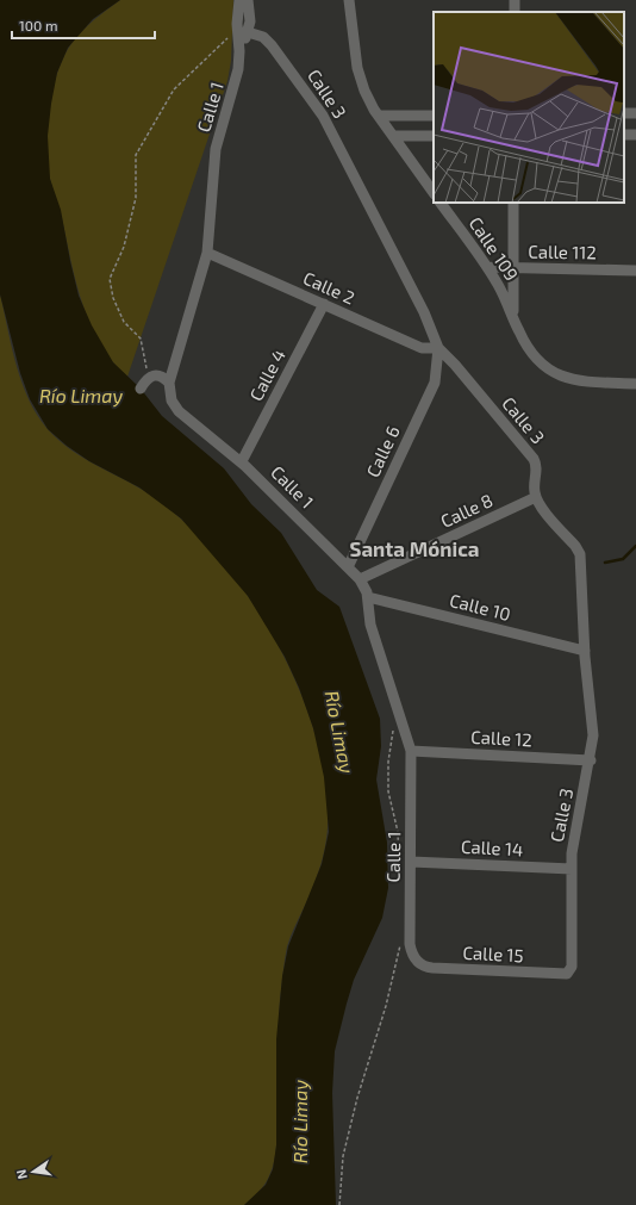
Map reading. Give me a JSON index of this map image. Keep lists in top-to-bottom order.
{
  "streets": {
    "street": [
      "Calle 3",
      "Calle 1",
      "Calle 109",
      "Calle 112",
      "Calle 2",
      "Calle 4",
      "Calle 6",
      "Calle 8",
      "Calle 10",
      "Calle 12",
      "Calle 14",
      "Calle 15"
    ]
  },
  "crossings": [
    ["Calle 3", "Calle 2"],
    ["Calle 3", "Calle 6"],
    ["Calle 3", "Calle 8"],
    ["Calle 3", "Calle 10"],
    ["Calle 3", "Calle 12"],
    ["Calle 3", "Calle 14"],
    ["Calle 3", "Calle 15"],
    ["Calle 1", "Calle 2"],
    ["Calle 1", "Calle 4"],
    ["Calle 1", "Calle 6"],
    ["Calle 1", "Calle 8"],
    ["Calle 1", "Calle 10"],
    ["Calle 1", "Calle 12"],
    ["Calle 1", "Calle 14"],
    ["Calle 1", "Calle 15"],
    ["Calle 109", "Calle 112"],
    ["Calle 2", "Calle 4"],
    ["Calle 2", "Calle 6"]
  ],
  "districts": ["Santa Mónica"],
  "water": ["Río Limay"],
  "scale_bar": "100 m",
  "north": "left"
}
